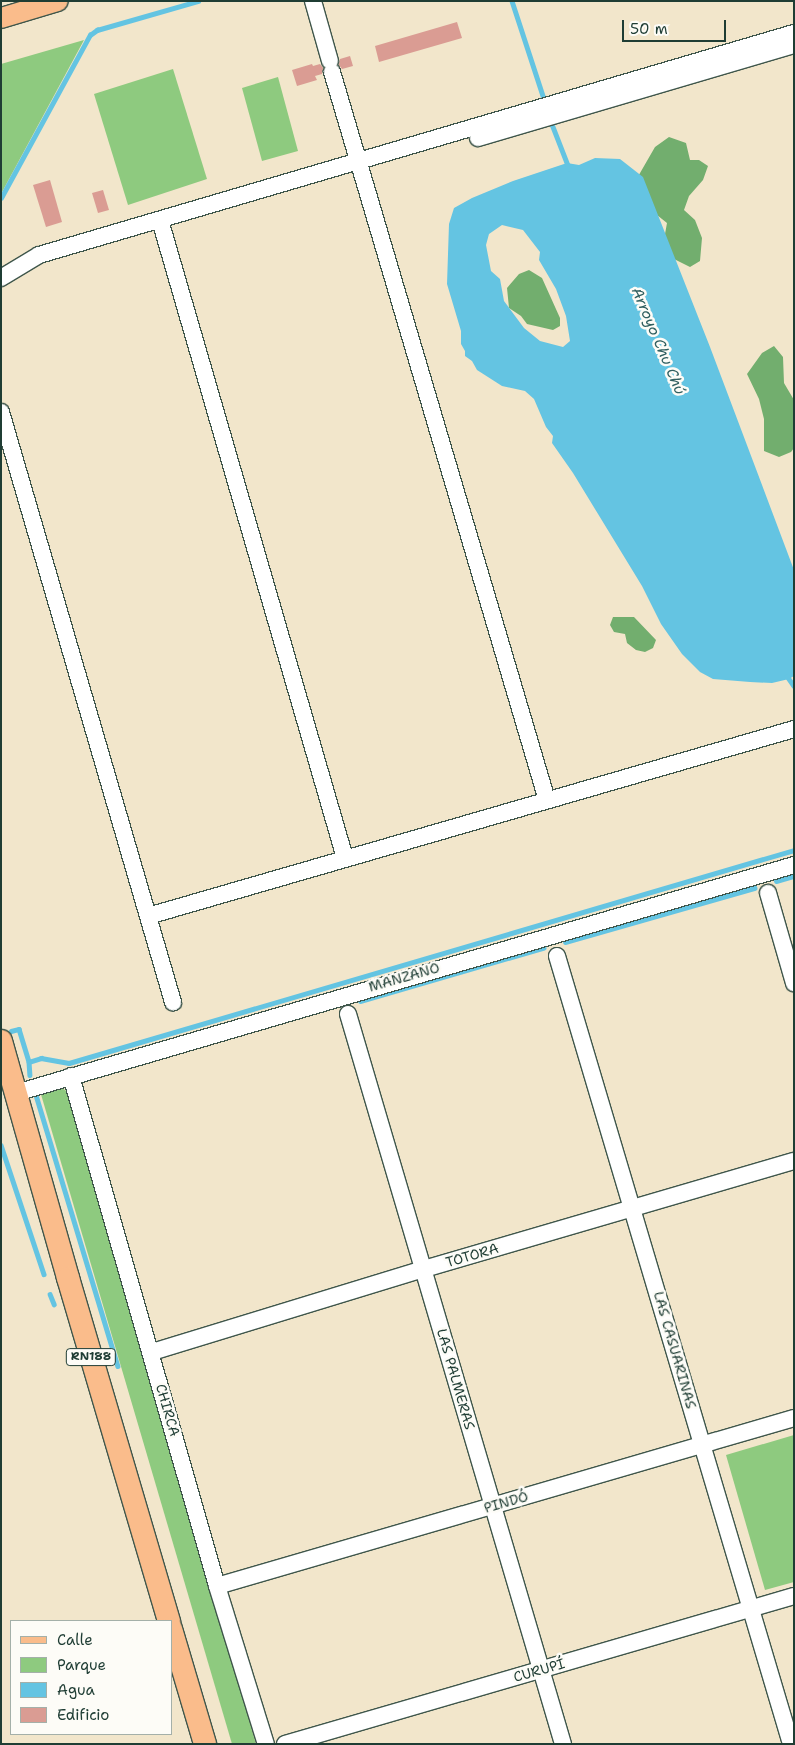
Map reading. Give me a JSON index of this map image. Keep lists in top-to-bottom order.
{
  "streets": {
    "highway": ["RN188"],
    "street": [
      "MANZANO",
      "TOTORA",
      "LAS CASUARINAS",
      "LAS PALMERAS",
      "CHIRCA",
      "PINDÓ",
      "CURUPÍ"
    ]
  },
  "crossings": [
    ["MANZANO", "RN188"],
    ["MANZANO", "CHIRCA"],
    ["TOTORA", "LAS CASUARINAS"],
    ["TOTORA", "LAS PALMERAS"],
    ["TOTORA", "CHIRCA"],
    ["LAS CASUARINAS", "PINDÓ"],
    ["LAS CASUARINAS", "CURUPÍ"],
    ["LAS PALMERAS", "PINDÓ"],
    ["LAS PALMERAS", "CURUPÍ"],
    ["CHIRCA", "PINDÓ"]
  ],
  "water": ["Arroyo Chu Chú"],
  "legend": [
    "Calle",
    "Parque",
    "Agua",
    "Edificio"
  ],
  "scale_bar": "50 m"
}
